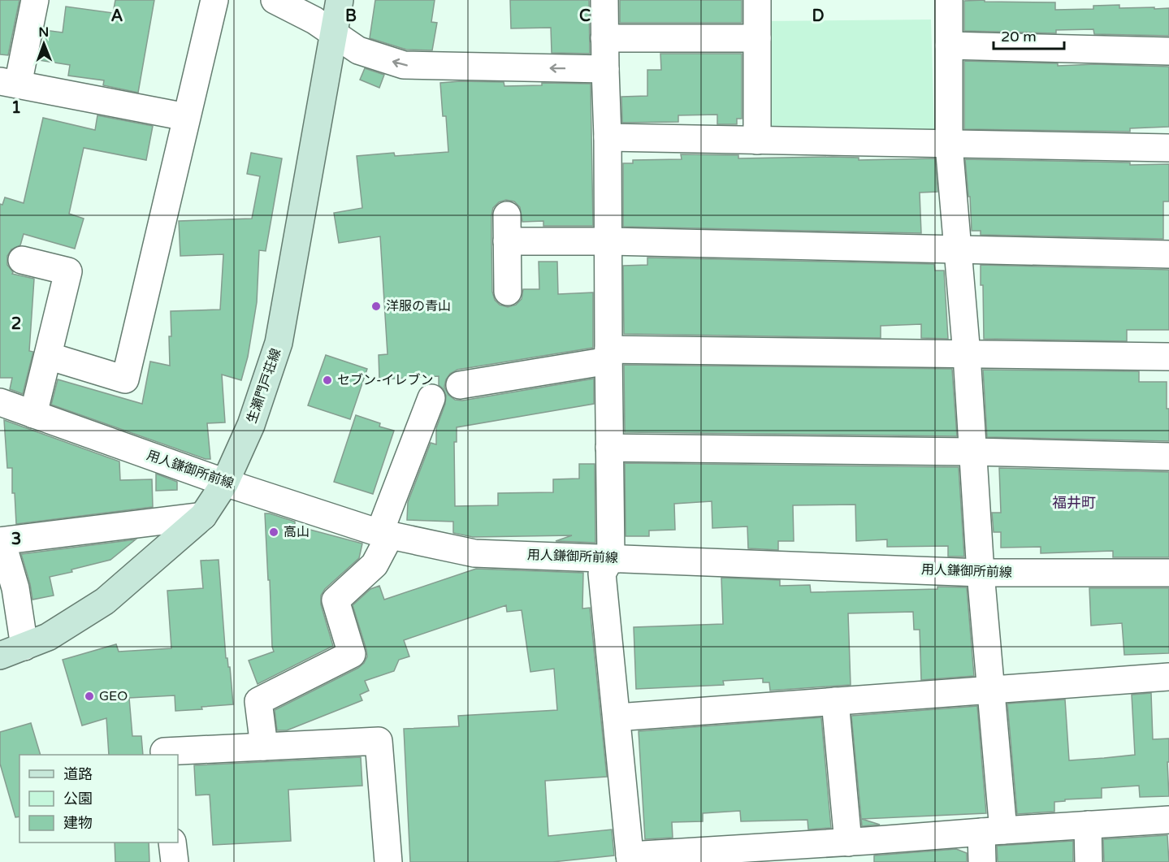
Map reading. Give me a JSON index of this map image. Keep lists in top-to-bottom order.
{
  "streets": {
    "main road": ["生瀬門戸荘線"],
    "street": ["用人鎌御所前線"]
  },
  "crossings": [
    ["生瀬門戸荘線", "用人鎌御所前線"]
  ],
  "districts": ["福井町"],
  "places": [
    "洋服の青山",
    "セブン-イレブン",
    "高山",
    "GEO"
  ],
  "legend": ["道路", "公園", "建物"],
  "scale_bar": "20 m",
  "north": "top",
  "grid": {
    "columns": [
      "A",
      "B",
      "C",
      "D"
    ],
    "rows": ["1", "2", "3"]
  }
}
